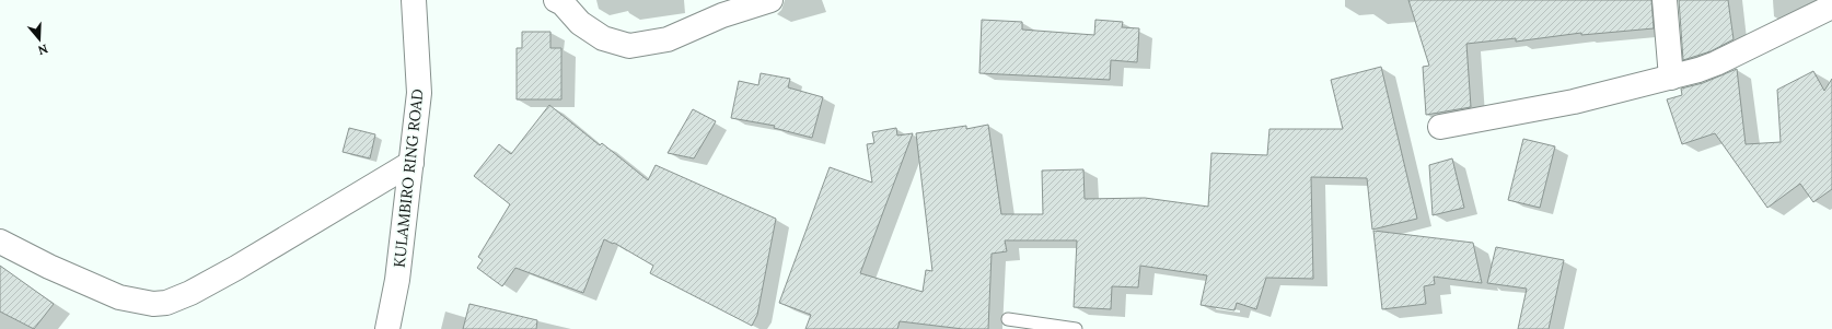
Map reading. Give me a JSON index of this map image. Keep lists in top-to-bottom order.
{
  "streets": {
    "street": ["KULAMBIRO RING ROAD"]
  },
  "north": "bottom"
}
